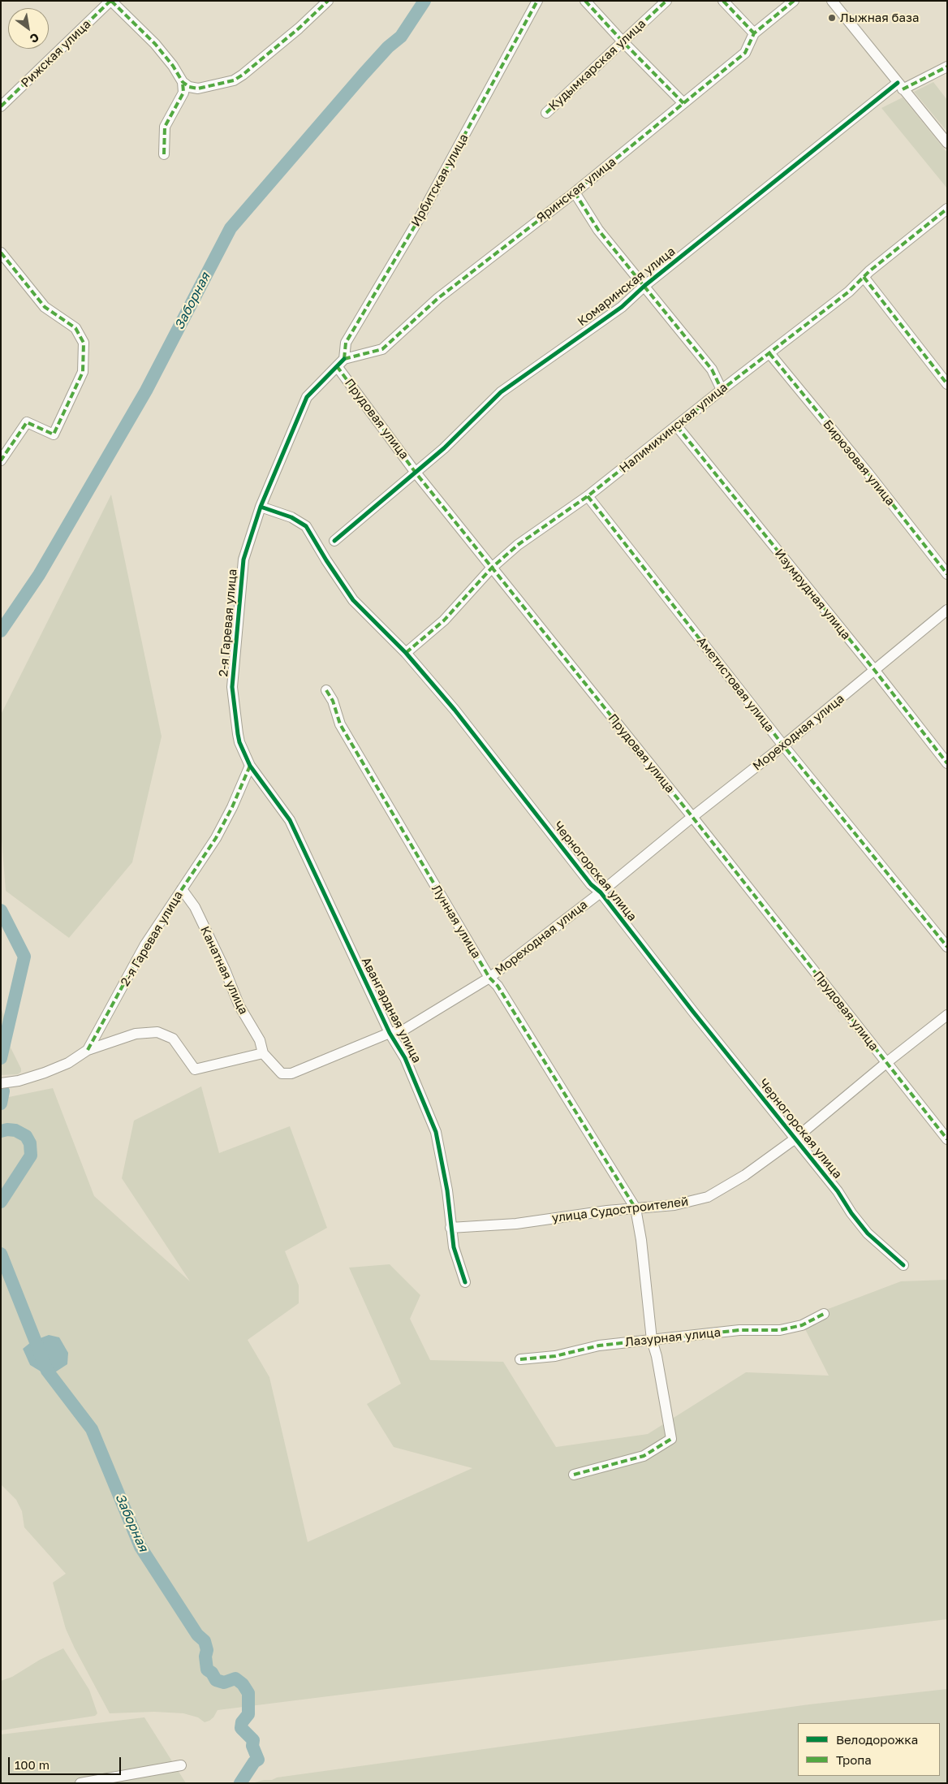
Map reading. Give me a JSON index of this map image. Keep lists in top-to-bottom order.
{
  "streets": {
    "street": [
      "Рижская улица",
      "Кудымкарская улица",
      "Ирбитская улица",
      "Яринская улица",
      "Комаринская улица",
      "Прудовая улица",
      "Налимихинская улица",
      "Бирюзовая улица",
      "Изумрудная улица",
      "2-я Гаревая улица",
      "Аметистовая улица",
      "Мореходная улица",
      "Черногорская улица",
      "Лунная улица",
      "Канатная улица",
      "Авангардная улица",
      "улица Судостроителей",
      "Лазурная улица"
    ]
  },
  "crossings": [
    ["Ирбитская улица", "Яринская улица"],
    ["Ирбитская улица", "Прудовая улица"],
    ["Ирбитская улица", "2-я Гаревая улица"],
    ["Яринская улица", "Прудовая улица"],
    ["Яринская улица", "2-я Гаревая улица"],
    ["Комаринская улица", "Прудовая улица"],
    ["Прудовая улица", "Налимихинская улица"],
    ["Прудовая улица", "2-я Гаревая улица"],
    ["Прудовая улица", "Мореходная улица"],
    ["Прудовая улица", "улица Судостроителей"],
    ["Налимихинская улица", "Бирюзовая улица"],
    ["Налимихинская улица", "Изумрудная улица"],
    ["Налимихинская улица", "Аметистовая улица"],
    ["Налимихинская улица", "Черногорская улица"],
    ["Изумрудная улица", "Мореходная улица"],
    ["2-я Гаревая улица", "Черногорская улица"],
    ["2-я Гаревая улица", "Канатная улица"],
    ["2-я Гаревая улица", "Авангардная улица"],
    ["Аметистовая улица", "Мореходная улица"],
    ["Мореходная улица", "Черногорская улица"],
    ["Мореходная улица", "Лунная улица"],
    ["Мореходная улица", "Канатная улица"],
    ["Мореходная улица", "Авангардная улица"],
    ["Черногорская улица", "улица Судостроителей"],
    ["Лунная улица", "улица Судостроителей"],
    ["Авангардная улица", "улица Судостроителей"]
  ],
  "water": ["Заборная"],
  "places": ["Лыжная база"],
  "legend": ["Велодорожка", "Тропа"],
  "scale_bar": "100 m",
  "north": "bottom right"
}
